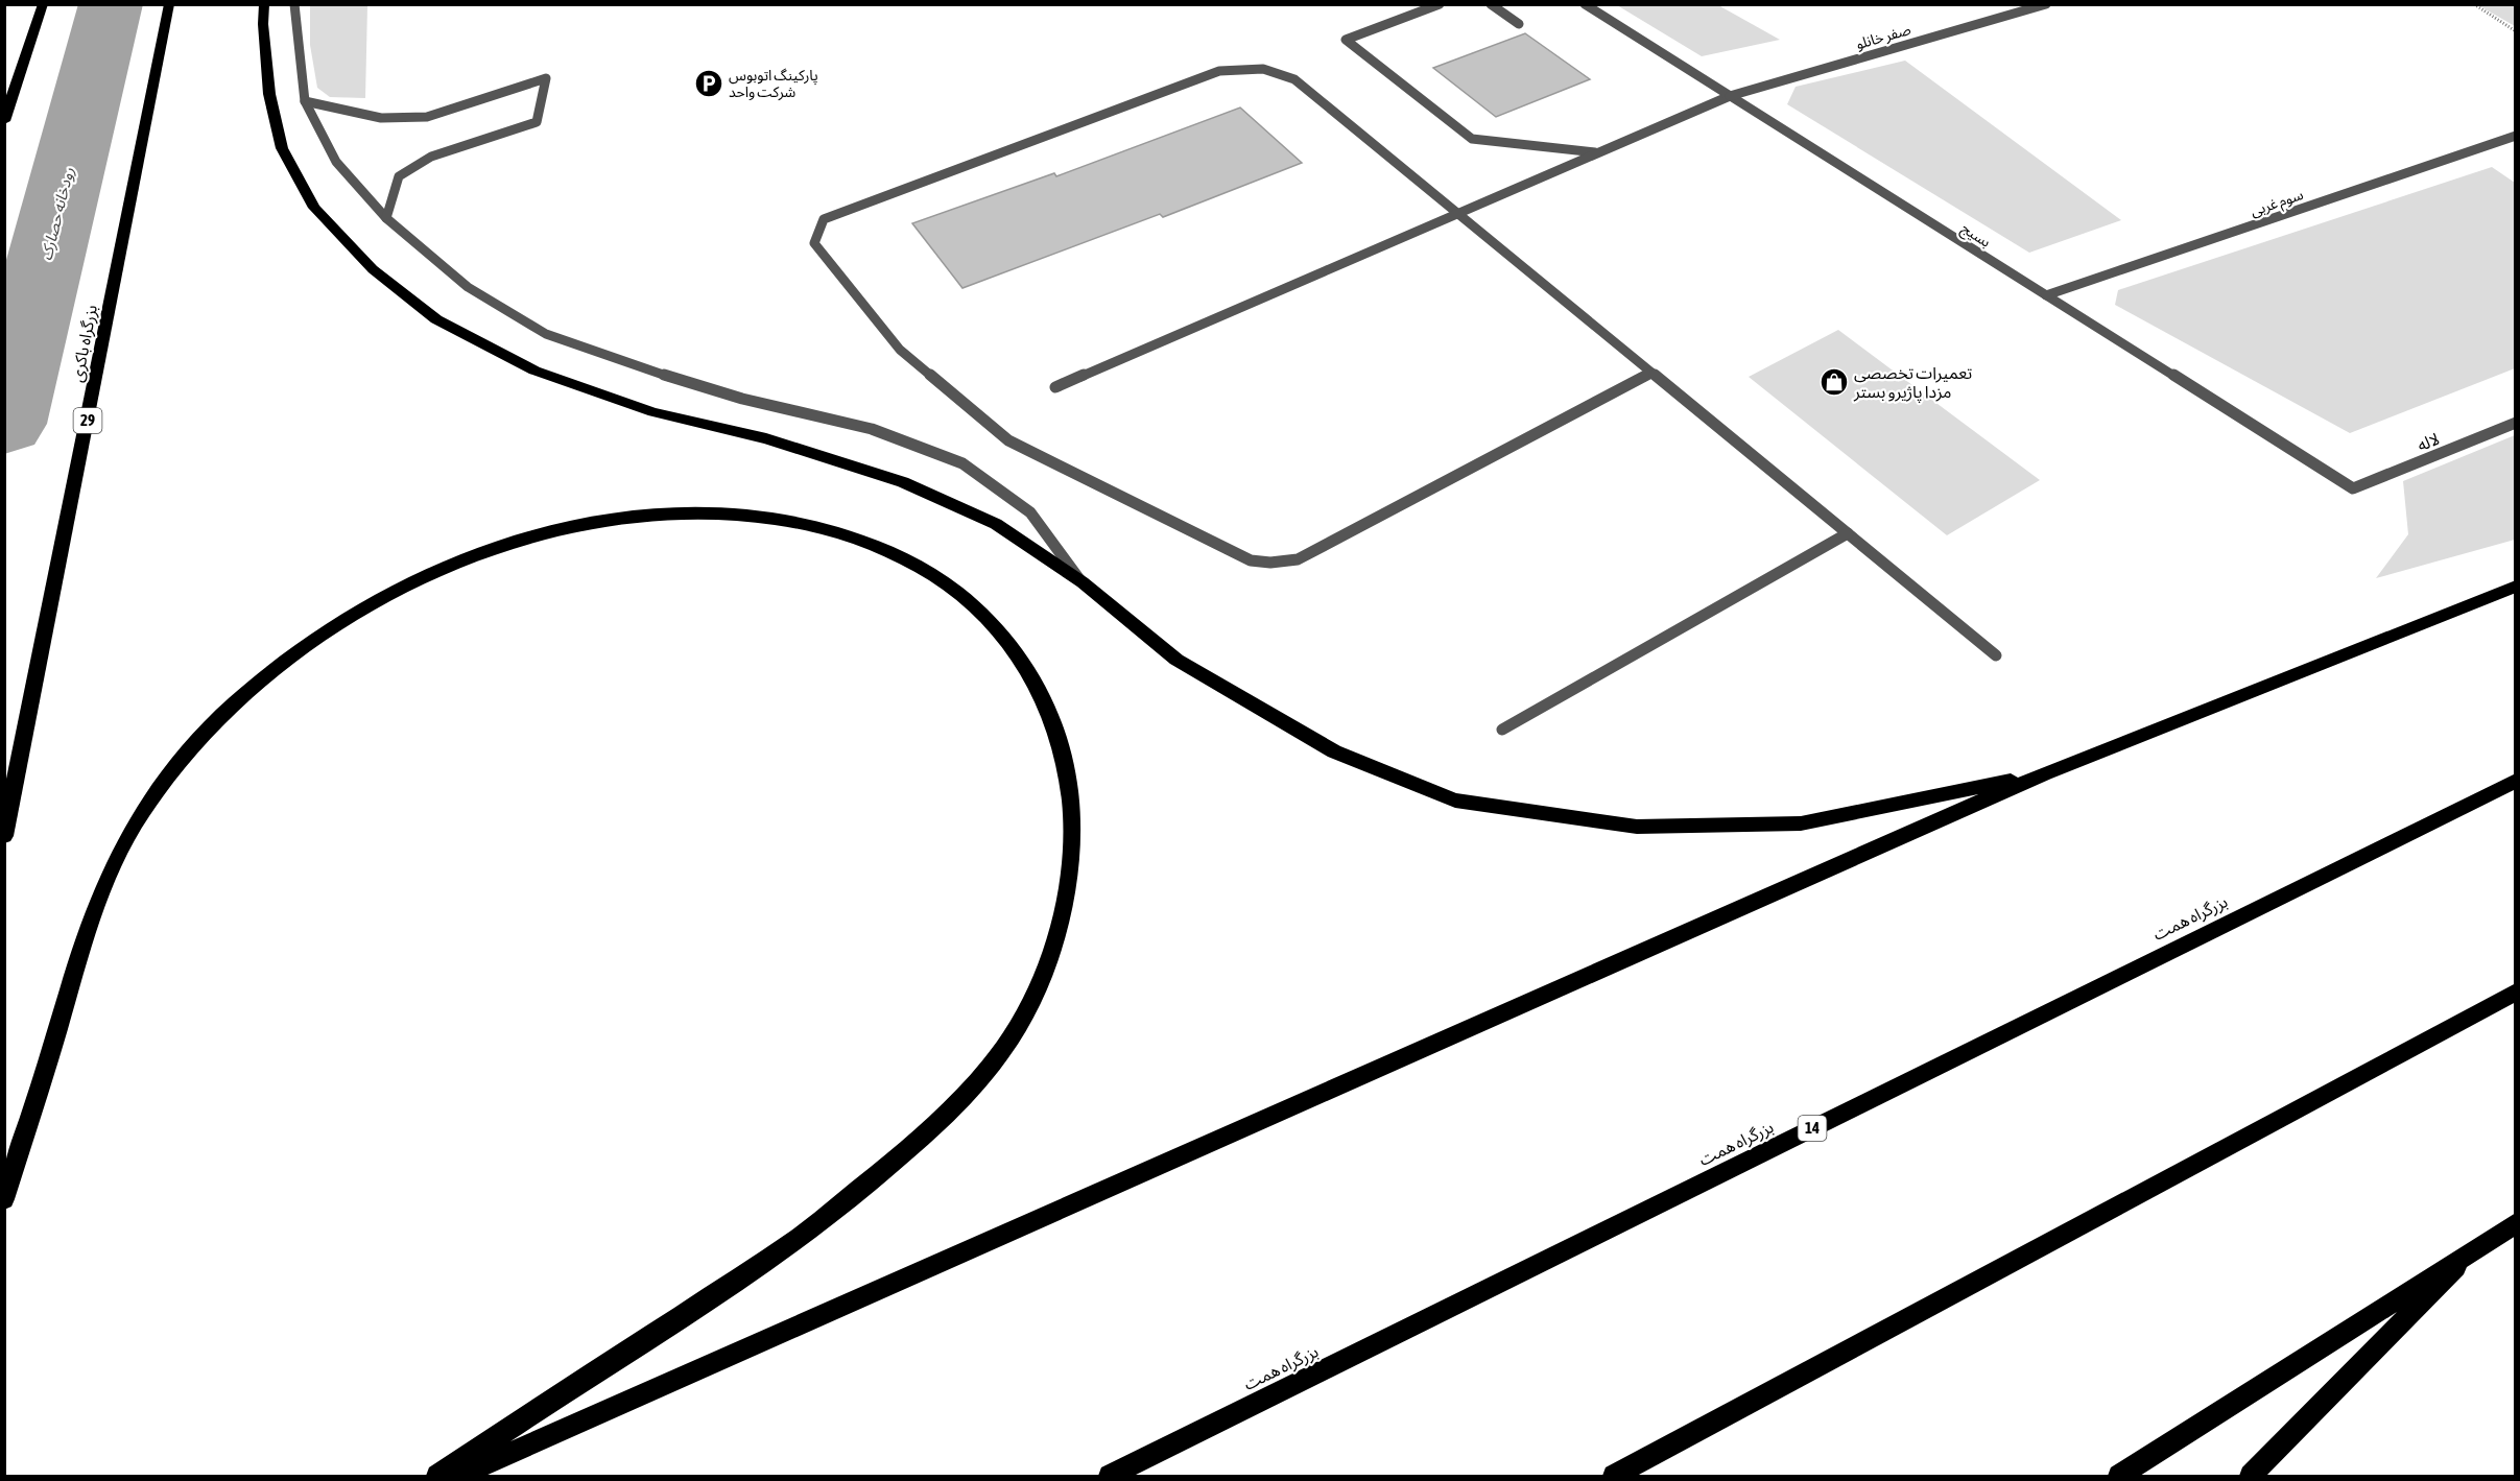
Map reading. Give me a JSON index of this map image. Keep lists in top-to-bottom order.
{
  "streets": {
    "highway": [
      "بزرگراه باکری",
      "29",
      "بزرگراه همت",
      "14"
    ],
    "street": [
      "صفر خانلو",
      "سوم غربی",
      "بسیج",
      "لاله"
    ]
  },
  "crossings": [
    ["صفر خانلو", "بسیج"],
    ["سوم غربی", "بسیج"],
    ["بسیج", "لاله"]
  ],
  "water": ["رودخانه حصارک"],
  "places": {
    "parking": ["پارکینگ اتوبوس شرکت واحد"],
    "shop": ["تعمیرات تخصصی مزدا پاژیرو بستر"]
  }
}
